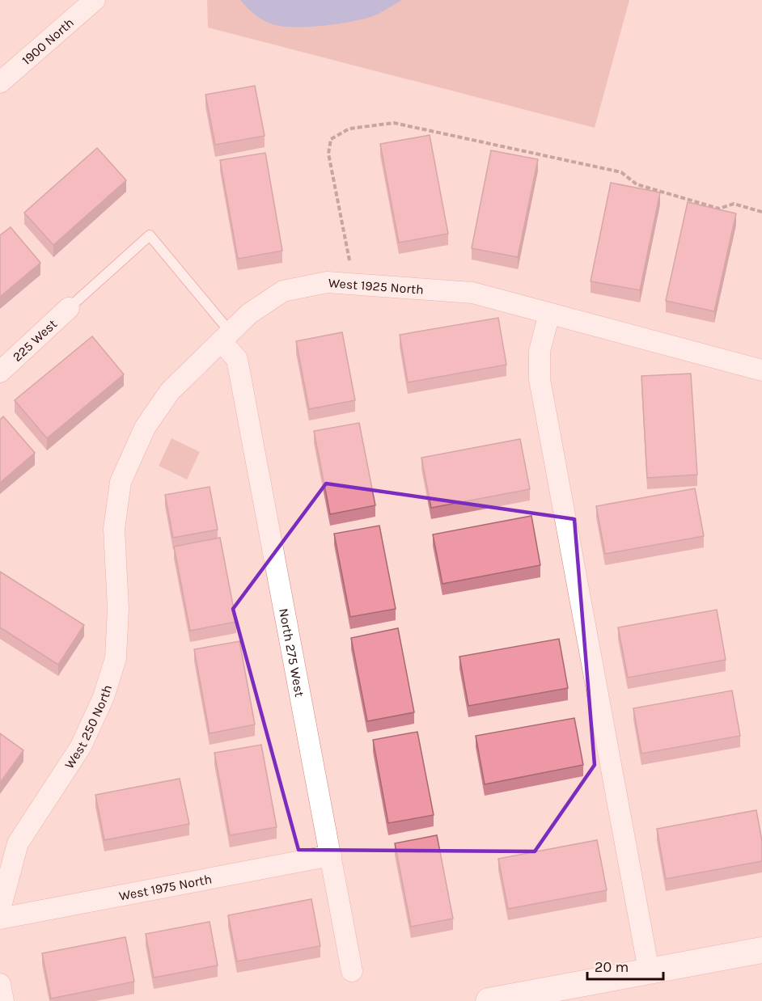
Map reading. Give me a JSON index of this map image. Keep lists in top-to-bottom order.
{
  "streets": {
    "street": [
      "1900 North",
      "West 1925 North",
      "225 West",
      "North 275 West",
      "West 250 North",
      "West 1975 North"
    ]
  },
  "crossings": [
    ["West 1925 North", "North 275 West"],
    ["West 1925 North", "West 250 North"],
    ["North 275 West", "West 1975 North"]
  ],
  "scale_bar": "20 m"
}
